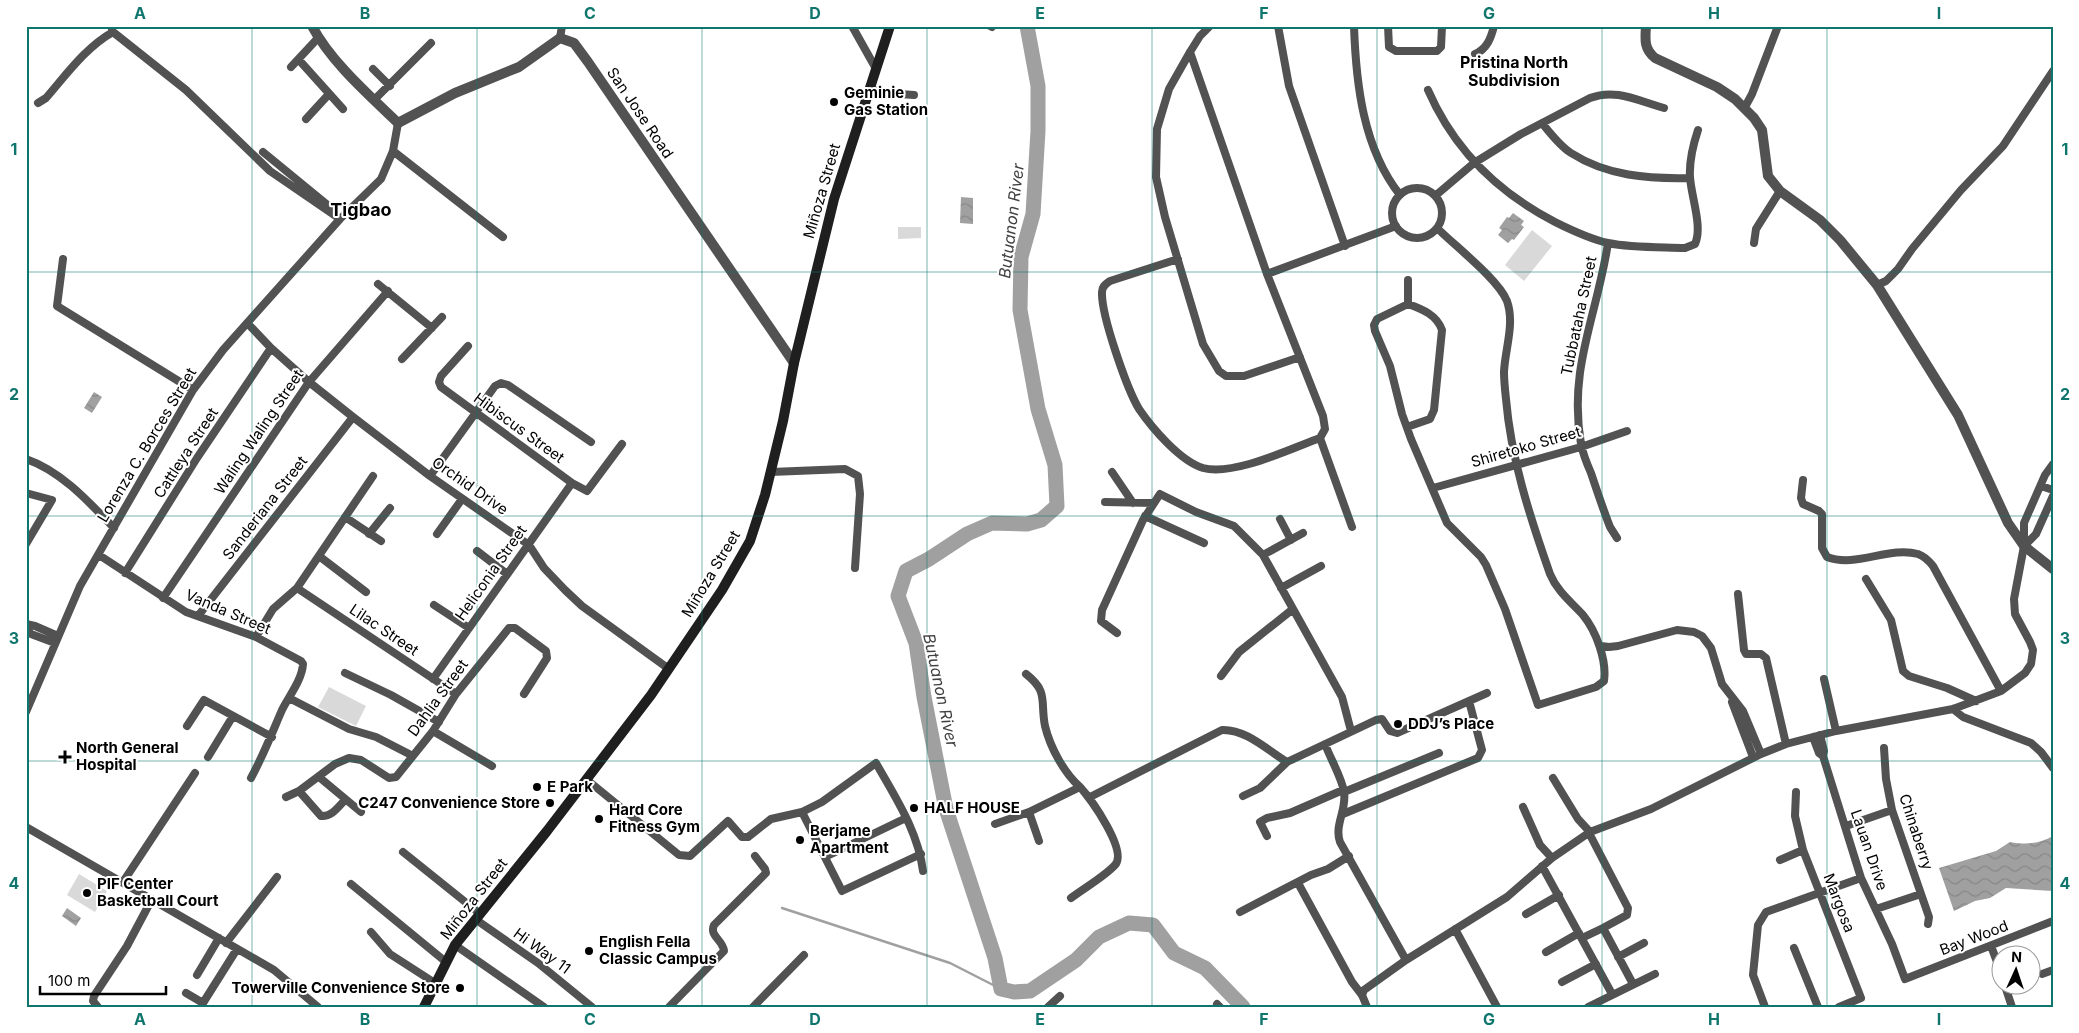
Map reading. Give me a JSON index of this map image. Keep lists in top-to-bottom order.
{
  "streets": {
    "main road": ["Miñoza Street"],
    "street": [
      "San Jose Road",
      "Tubbataha Street",
      "Hibiscus Street",
      "Waling Waling Street",
      "Lorenza C. Borces Street",
      "Shiretoko Street",
      "Cattleya Street",
      "Orchid Drive",
      "Sanderiana Street",
      "Heliconia Street",
      "Vanda Street",
      "Lilac Street",
      "Dahlia Street",
      "Chinaberry",
      "Lauan Drive",
      "Margosa",
      "Bay Wood",
      "Hi Way 11"
    ]
  },
  "crossings": [
    ["San Jose Road", "Miñoza Street"],
    ["Miñoza Street", "Orchid Drive"],
    ["Miñoza Street", "Hi Way 11"],
    ["Tubbataha Street", "Shiretoko Street"],
    ["Hibiscus Street", "Heliconia Street"],
    ["Waling Waling Street", "Orchid Drive"],
    ["Waling Waling Street", "Vanda Street"],
    ["Lorenza C. Borces Street", "Vanda Street"],
    ["Cattleya Street", "Orchid Drive"],
    ["Cattleya Street", "Vanda Street"],
    ["Orchid Drive", "Sanderiana Street"],
    ["Orchid Drive", "Heliconia Street"],
    ["Sanderiana Street", "Vanda Street"],
    ["Heliconia Street", "Lilac Street"],
    ["Lilac Street", "Dahlia Street"],
    ["Lauan Drive", "Bay Wood"]
  ],
  "districts": ["Pristina North Subdivision", "Tigbao"],
  "water": ["Butuanon River"],
  "places": {
    "other": [
      "Geminie Gas Station",
      "DDJ’s Place",
      "E Park",
      "C247 Convenience Store",
      "HALF HOUSE",
      "Hard Core Fitness Gym",
      "Berjame Apartment",
      "PIF Center Basketball Court",
      "English Fella Classic Campus",
      "Towerville Convenience Store"
    ],
    "health": ["North General Hospital"]
  },
  "scale_bar": "100 m",
  "north": "top",
  "grid": {
    "columns": [
      "A",
      "B",
      "C",
      "D",
      "E",
      "F",
      "G",
      "H",
      "I"
    ],
    "rows": [
      "1",
      "2",
      "3",
      "4"
    ]
  }
}
